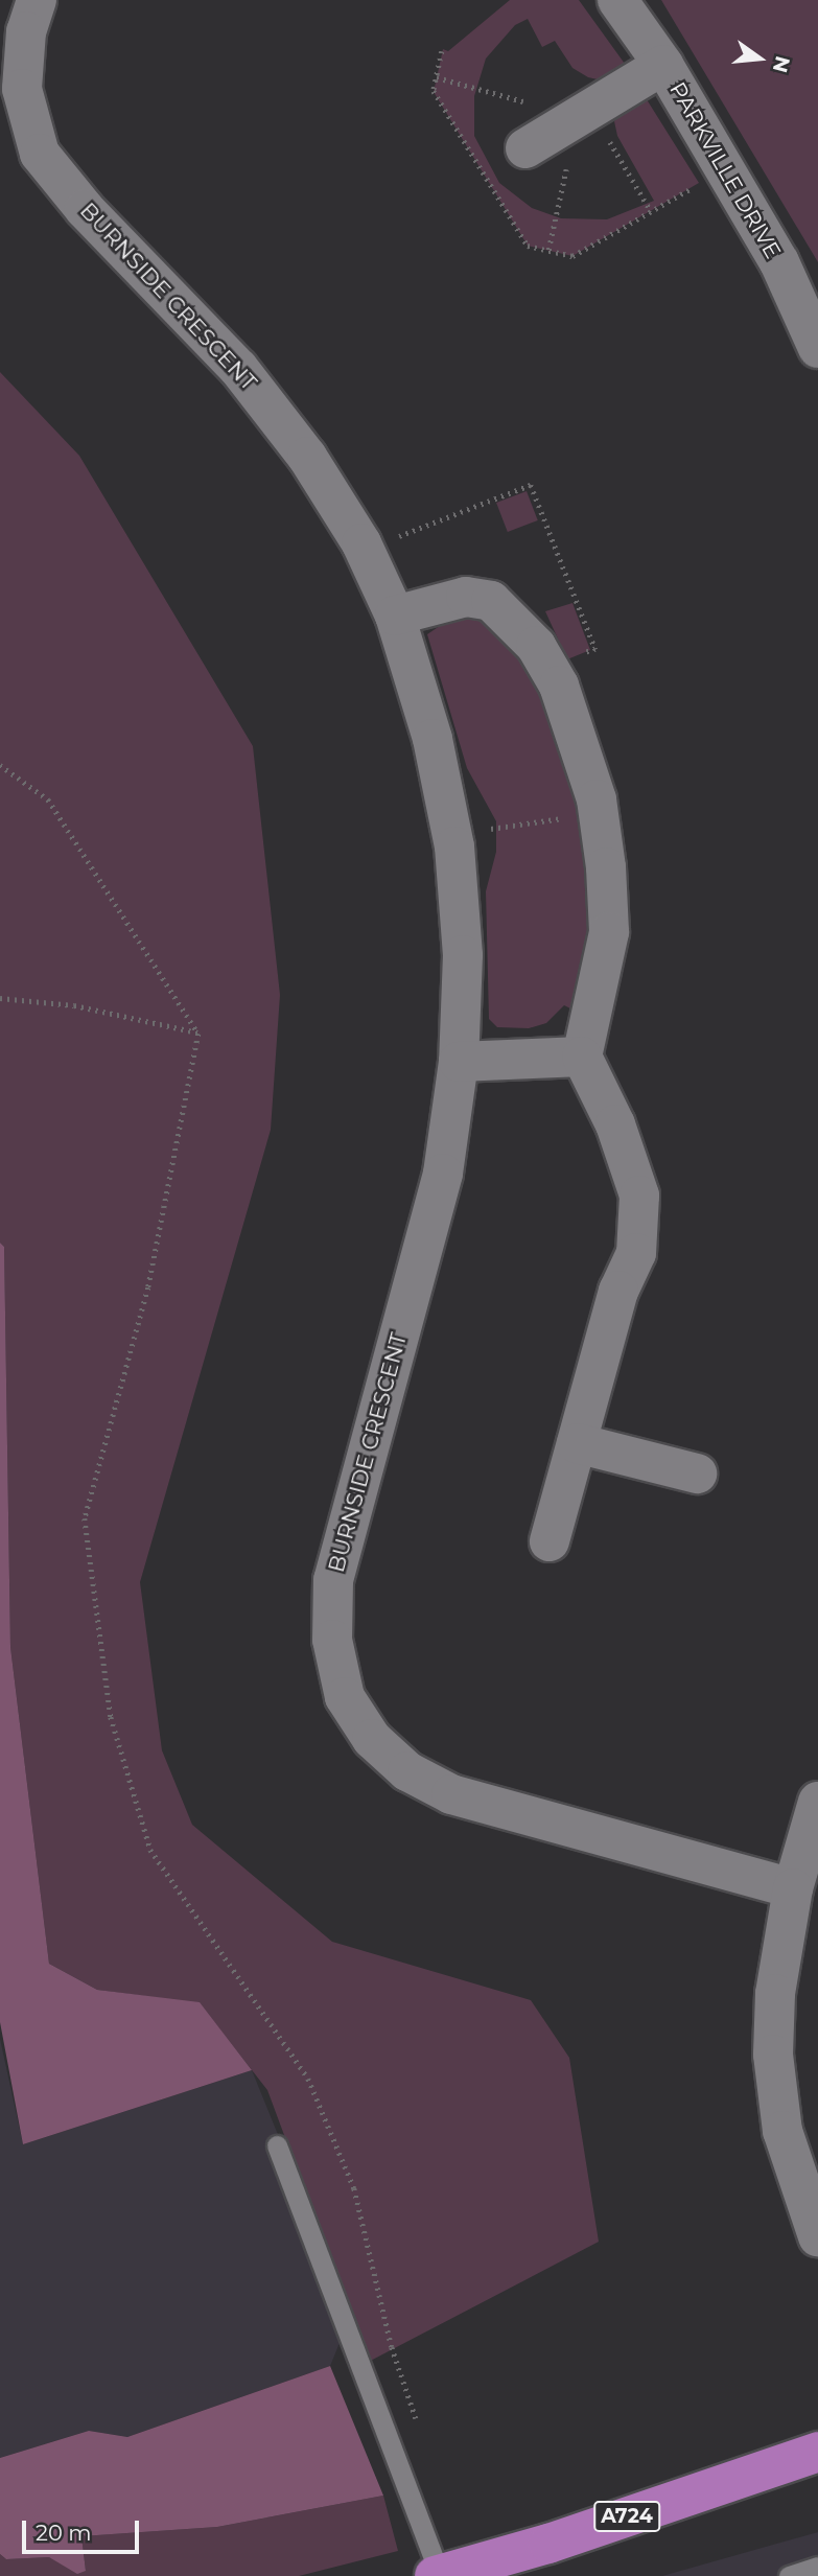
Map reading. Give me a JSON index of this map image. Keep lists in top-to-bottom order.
{
  "streets": {
    "main road": ["A724"],
    "street": ["PARKVILLE DRIVE", "BURNSIDE CRESCENT"]
  },
  "scale_bar": "20 m",
  "north": "right"
}
